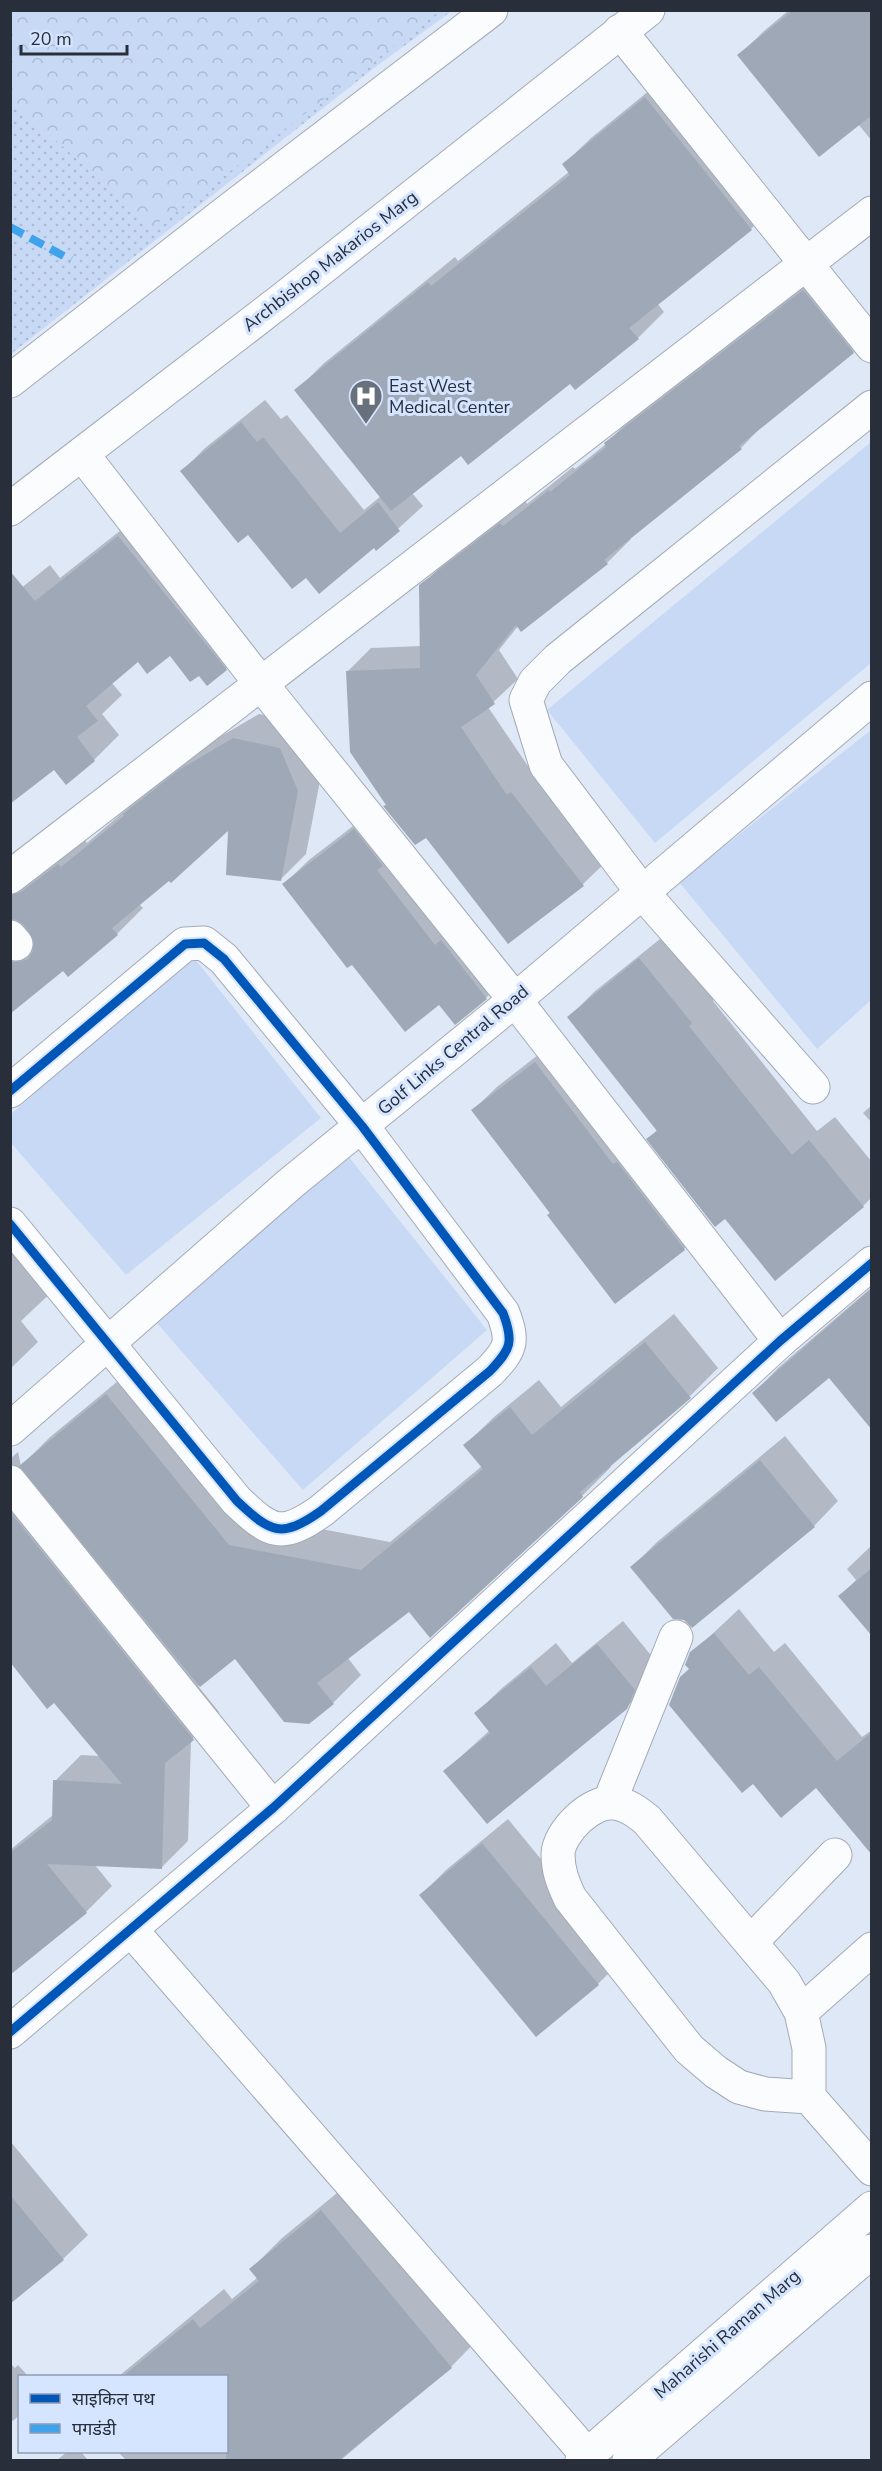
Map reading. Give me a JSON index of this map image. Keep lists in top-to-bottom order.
{
  "streets": {
    "street": ["Archbishop Makarios Marg", "Golf Links Central Road", "Maharishi Raman Marg"]
  },
  "places": {
    "hospital": ["East West Medical Center"]
  },
  "legend": ["साइकिल पथ", "पगडंडी"],
  "scale_bar": "20 m"
}
